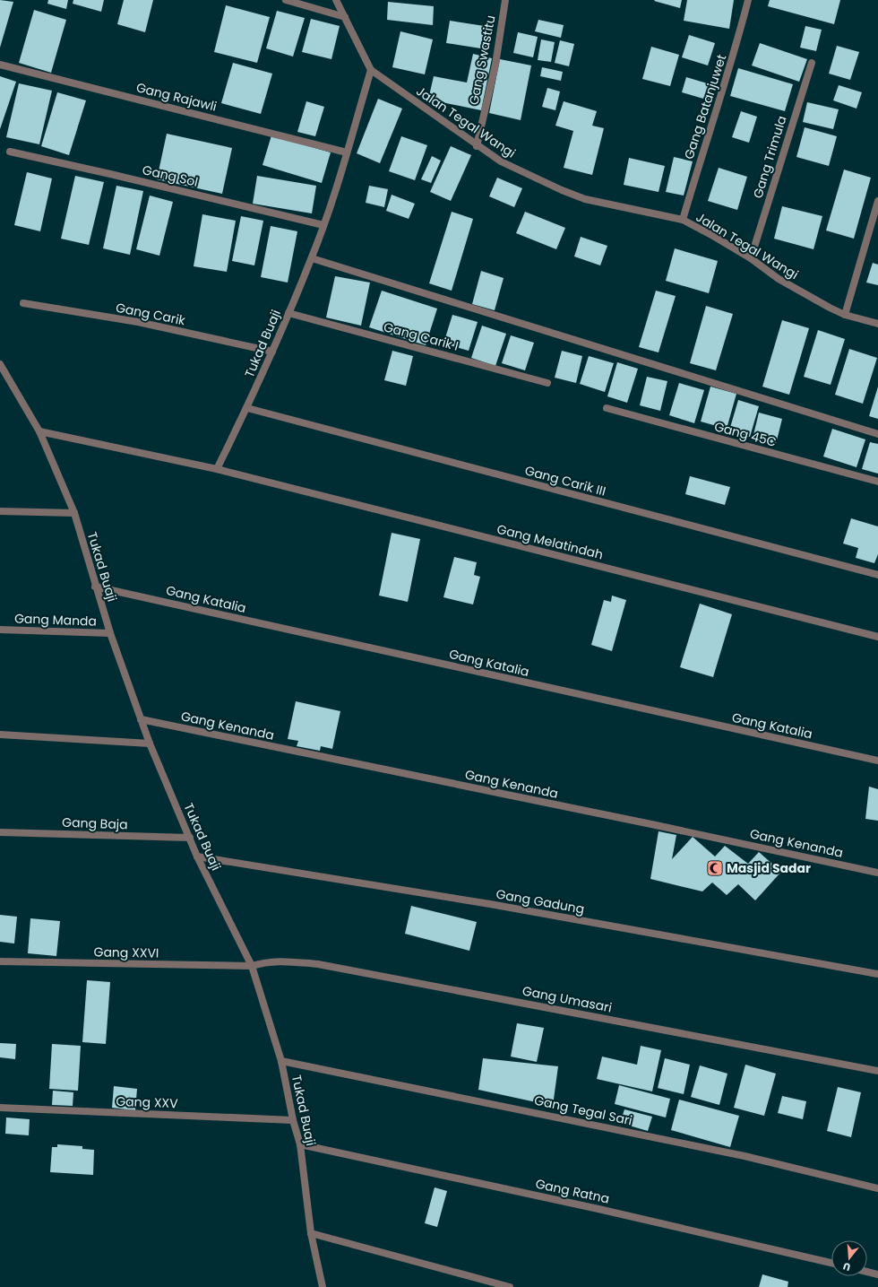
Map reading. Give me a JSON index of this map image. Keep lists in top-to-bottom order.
{
  "streets": {
    "street": [
      "Gang Swastitu",
      "Gang Rajawli",
      "Gang Batanjuwet",
      "Jalan Tegal Wangi",
      "Gang Trimula",
      "Gang Sol",
      "Gang Carik",
      "Gang Carik I",
      "Tukad Buaji",
      "Gang 45C",
      "Gang Carik III",
      "Gang Melatindah",
      "Gang Katalia",
      "Gang Manda",
      "Gang Kenanda",
      "Gang Baja",
      "Gang Gadung",
      "Gang XXVI",
      "Gang Umasari",
      "Gang XXV",
      "Gang Tegal Sari",
      "Gang Ratna"
    ]
  },
  "crossings": [
    ["Gang Swastitu", "Jalan Tegal Wangi"],
    ["Gang Rajawli", "Tukad Buaji"],
    ["Gang Batanjuwet", "Jalan Tegal Wangi"],
    ["Jalan Tegal Wangi", "Gang Trimula"],
    ["Jalan Tegal Wangi", "Tukad Buaji"],
    ["Gang Sol", "Tukad Buaji"],
    ["Gang Carik", "Tukad Buaji"],
    ["Gang Carik I", "Tukad Buaji"],
    ["Tukad Buaji", "Gang Carik III"],
    ["Tukad Buaji", "Gang Melatindah"],
    ["Tukad Buaji", "Gang Katalia"],
    ["Tukad Buaji", "Gang Manda"],
    ["Tukad Buaji", "Gang Kenanda"],
    ["Tukad Buaji", "Gang Baja"],
    ["Tukad Buaji", "Gang Gadung"],
    ["Tukad Buaji", "Gang XXVI"],
    ["Tukad Buaji", "Gang Umasari"],
    ["Tukad Buaji", "Gang XXV"],
    ["Tukad Buaji", "Gang Tegal Sari"],
    ["Tukad Buaji", "Gang Ratna"],
    ["Gang XXVI", "Gang Umasari"]
  ],
  "places": {
    "mosque": ["Masjid Sadar"]
  },
  "north": "bottom"
}
